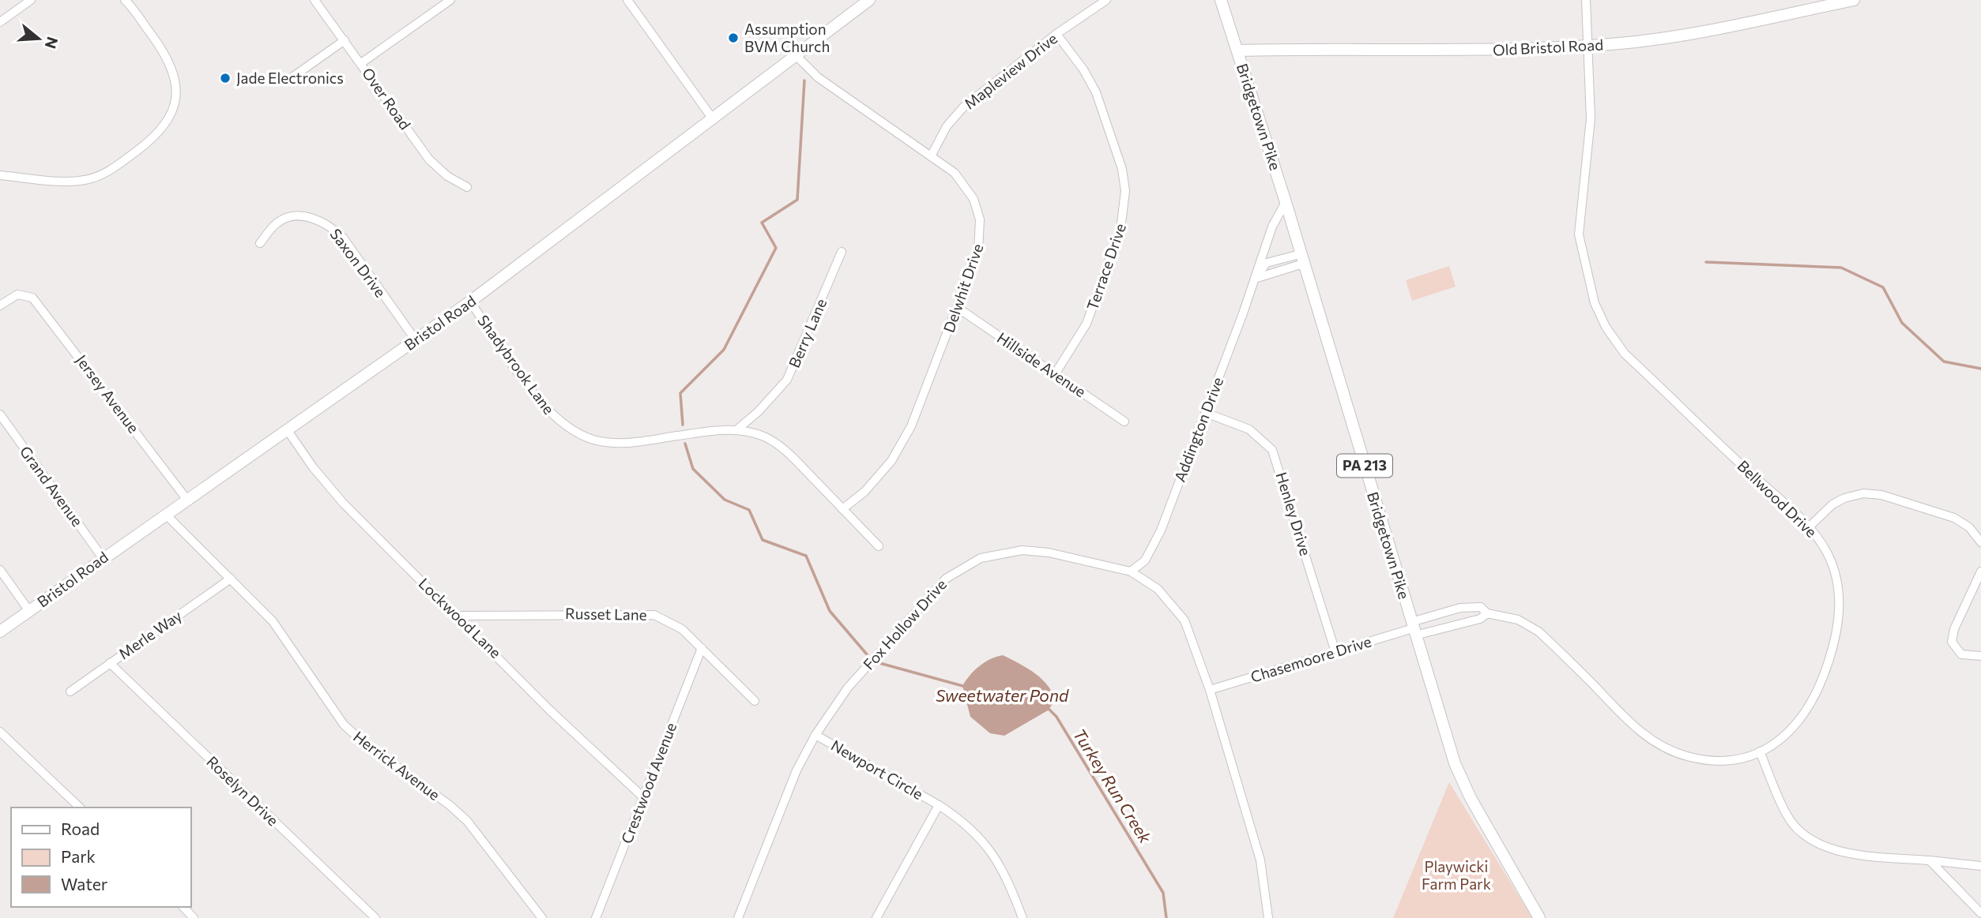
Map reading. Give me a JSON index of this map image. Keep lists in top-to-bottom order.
{
  "streets": {
    "main road": [
      "Old Bristol Road",
      "Bridgetown Pike",
      "Bristol Road",
      "PA 213"
    ],
    "street": [
      "Mapleview Drive",
      "Over Road",
      "Saxon Drive",
      "Terrace Drive",
      "Delwhit Drive",
      "Berry Lane",
      "Shadybrook Lane",
      "Hillside Avenue",
      "Jersey Avenue",
      "Addington Drive",
      "Grand Avenue",
      "Bellwood Drive",
      "Henley Drive",
      "Russet Lane",
      "Lockwood Lane",
      "Fox Hollow Drive",
      "Merle Way",
      "Chasemoore Drive",
      "Herrick Avenue",
      "Newport Circle",
      "Crestwood Avenue",
      "Roselyn Drive"
    ]
  },
  "crossings": [
    ["Old Bristol Road", "Bridgetown Pike"],
    ["Old Bristol Road", "Bellwood Drive"],
    ["Mapleview Drive", "Terrace Drive"],
    ["Mapleview Drive", "Delwhit Drive"],
    ["Bridgetown Pike", "Addington Drive"],
    ["Bridgetown Pike", "Bellwood Drive"],
    ["Bridgetown Pike", "Chasemoore Drive"],
    ["Saxon Drive", "Bristol Road"],
    ["Terrace Drive", "Hillside Avenue"],
    ["Delwhit Drive", "Bristol Road"],
    ["Delwhit Drive", "Shadybrook Lane"],
    ["Delwhit Drive", "Hillside Avenue"],
    ["Bristol Road", "Shadybrook Lane"],
    ["Bristol Road", "Jersey Avenue"],
    ["Bristol Road", "Grand Avenue"],
    ["Bristol Road", "Lockwood Lane"],
    ["Bristol Road", "Herrick Avenue"],
    ["Berry Lane", "Shadybrook Lane"],
    ["Addington Drive", "Henley Drive"],
    ["Addington Drive", "Fox Hollow Drive"],
    ["Bellwood Drive", "Chasemoore Drive"],
    ["Henley Drive", "Chasemoore Drive"],
    ["Russet Lane", "Lockwood Lane"],
    ["Russet Lane", "Crestwood Avenue"],
    ["Lockwood Lane", "Crestwood Avenue"],
    ["Fox Hollow Drive", "Chasemoore Drive"],
    ["Fox Hollow Drive", "Newport Circle"],
    ["Merle Way", "Herrick Avenue"],
    ["Merle Way", "Roselyn Drive"]
  ],
  "water": ["Sweetwater Pond", "Turkey Run Creek"],
  "parks": ["Playwicki Farm Park"],
  "places": ["Assumption BVM Church", "Jade Electronics"],
  "legend": ["Road", "Park", "Water"],
  "north": "right"
}
